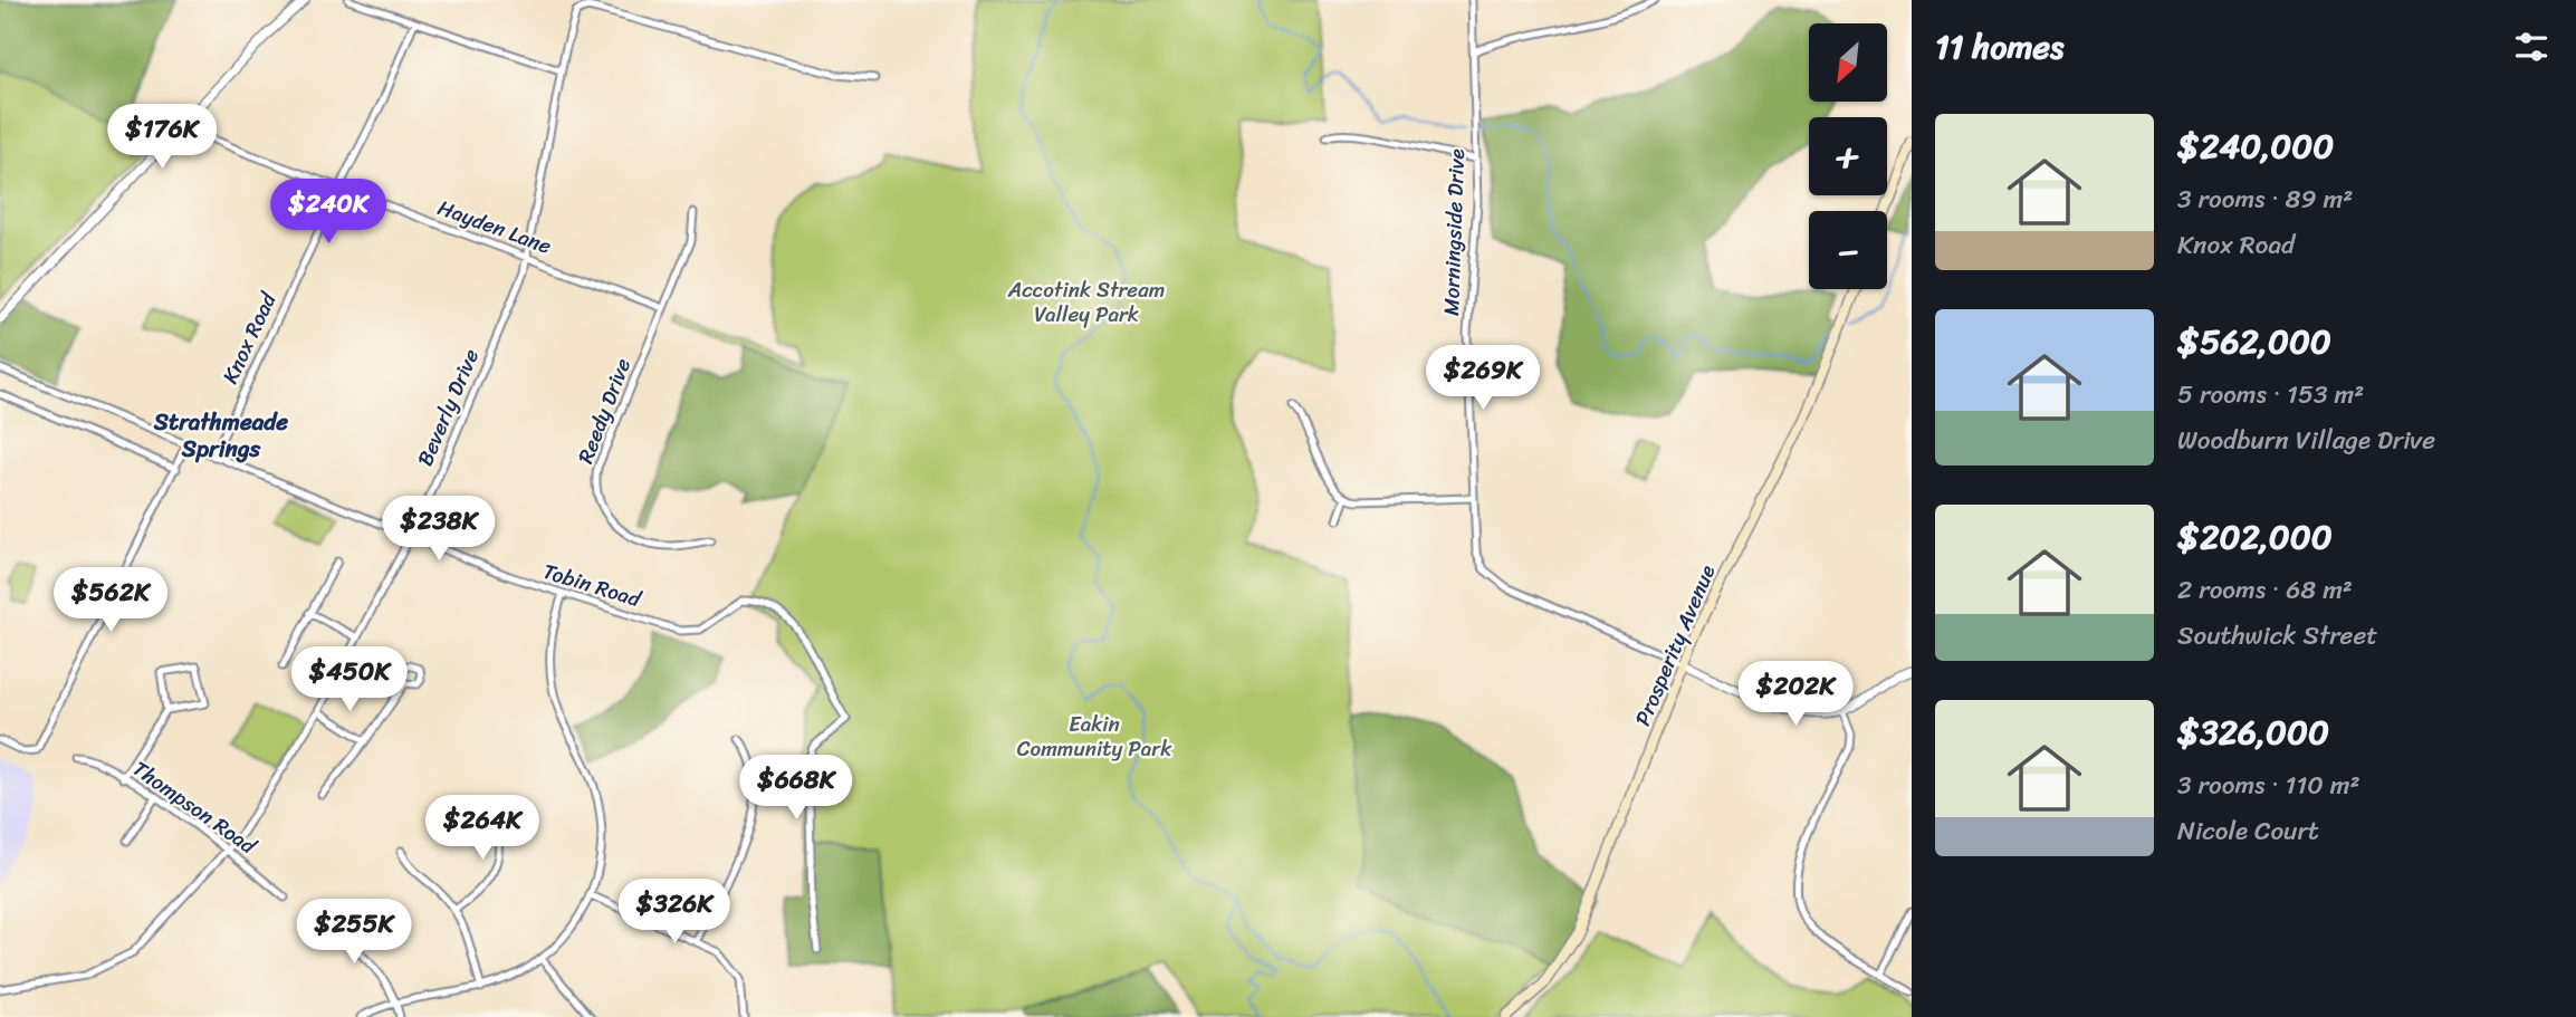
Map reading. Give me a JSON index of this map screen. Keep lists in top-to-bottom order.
{
  "streets": {
    "main road": ["Prosperity Avenue"],
    "street": [
      "Hayden Lane",
      "Morningside Drive",
      "Knox Road",
      "Beverly Drive",
      "Reedy Drive",
      "Tobin Road",
      "Thompson Road"
    ]
  },
  "crossings": [
    ["Hayden Lane", "Knox Road"],
    ["Hayden Lane", "Beverly Drive"],
    ["Hayden Lane", "Reedy Drive"],
    ["Morningside Drive", "Prosperity Avenue"],
    ["Knox Road", "Tobin Road"],
    ["Beverly Drive", "Tobin Road"],
    ["Beverly Drive", "Thompson Road"]
  ],
  "districts": ["Strathmeade Springs"],
  "parks": ["Accotink Stream Valley Park", "Eakin Community Park"],
  "north": "bottom left",
  "page": {
    "heading": "11 homes",
    "map_buttons": ["+", "−"],
    "list": [
      {
        "name": "$240,000",
        "note": "3 rooms · 89 m² · Knox Road"
      },
      {
        "name": "$562,000",
        "note": "5 rooms · 153 m² · Woodburn Village Drive"
      },
      {
        "name": "$202,000",
        "note": "2 rooms · 68 m² · Southwick Street"
      },
      {
        "name": "$326,000",
        "note": "3 rooms · 110 m² · Nicole Court"
      }
    ],
    "price": [
      "$176K",
      "$240K",
      "$269K",
      "$238K",
      "$562K",
      "$450K",
      "$202K",
      "$668K",
      "$264K",
      "$326K",
      "$255K"
    ]
  }
}
